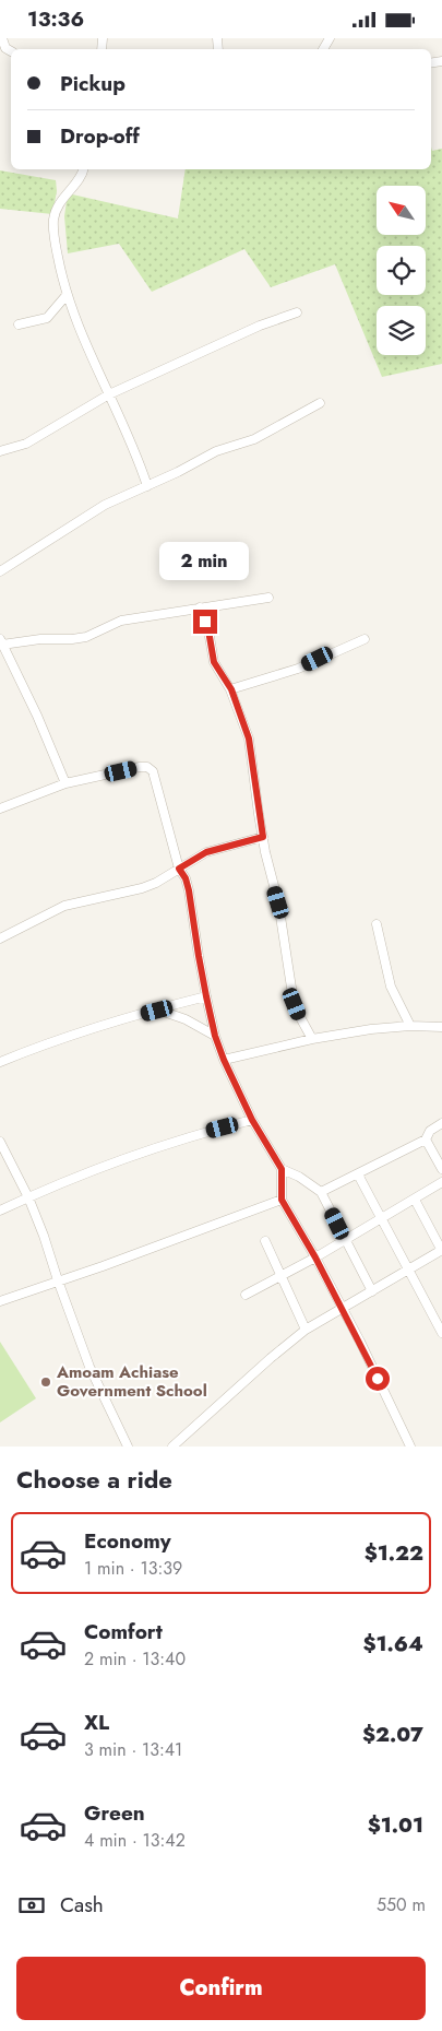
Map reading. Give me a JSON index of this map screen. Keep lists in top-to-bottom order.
{
  "places": ["Amoam Achiase Government School"],
  "north": "top left",
  "page": {
    "status": "13:36",
    "banner": ["Pickup", "Drop-off"],
    "bubble": "2 min",
    "heading": "Choose a ride",
    "list": [
      {
        "name": "Economy",
        "note": "1 min · 13:39",
        "value": "$1.22"
      },
      {
        "name": "Comfort",
        "note": "2 min · 13:40",
        "value": "$1.64"
      },
      {
        "name": "XL",
        "note": "3 min · 13:41",
        "value": "$2.07"
      },
      {
        "name": "Green",
        "note": "4 min · 13:42",
        "value": "$1.01"
      }
    ],
    "pay": ["Cash", "550 m"],
    "buttons": "Confirm"
  }
}
